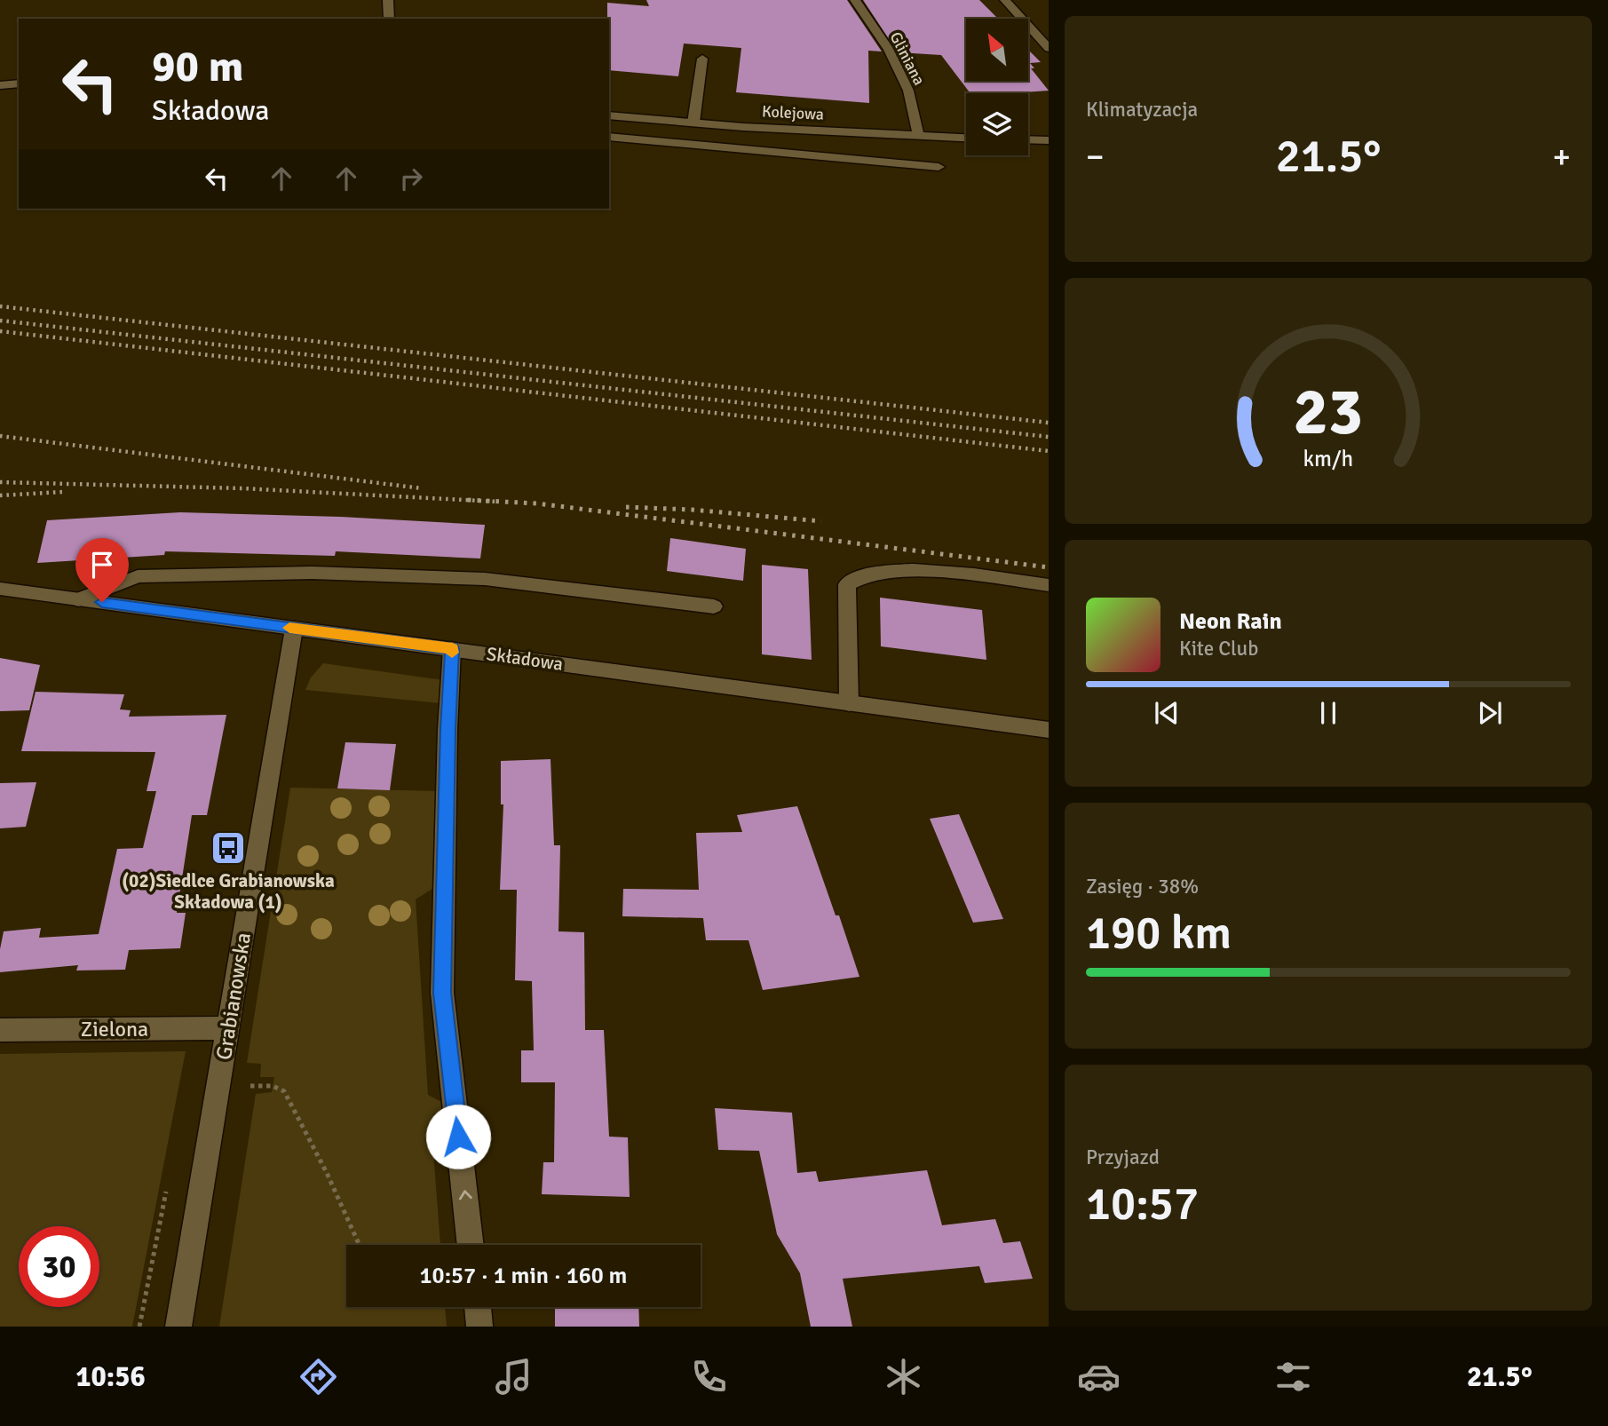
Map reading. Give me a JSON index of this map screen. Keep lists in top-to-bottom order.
{
  "streets": {
    "street": [
      "Gliniana",
      "Kolejowa",
      "Składowa",
      "Grabianowska",
      "Zielona"
    ]
  },
  "crossings": [
    ["Gliniana", "Kolejowa"],
    ["Składowa", "Grabianowska"],
    ["Grabianowska", "Zielona"]
  ],
  "places": {
    "bus stop": ["(02)Siedlce Grabianowska Składowa (1)"]
  },
  "north": "top left",
  "page": {
    "tile": [
      "Klimatyzacja",
      ["Zasięg · 38%", "190 km"],
      ["Przyjazd", "10:57"]
    ],
    "turn": ["90 m", "Składowa"],
    "heat": ["−", "21.5°", "+"],
    "song": ["Neon Rain", "Kite Club"],
    "limit": "30",
    "trip": "10:57 · 1 min · 160 m",
    "tabs": ["10:56", "21.5°"],
    "gauge": ["23", "km/h"]
  }
}
